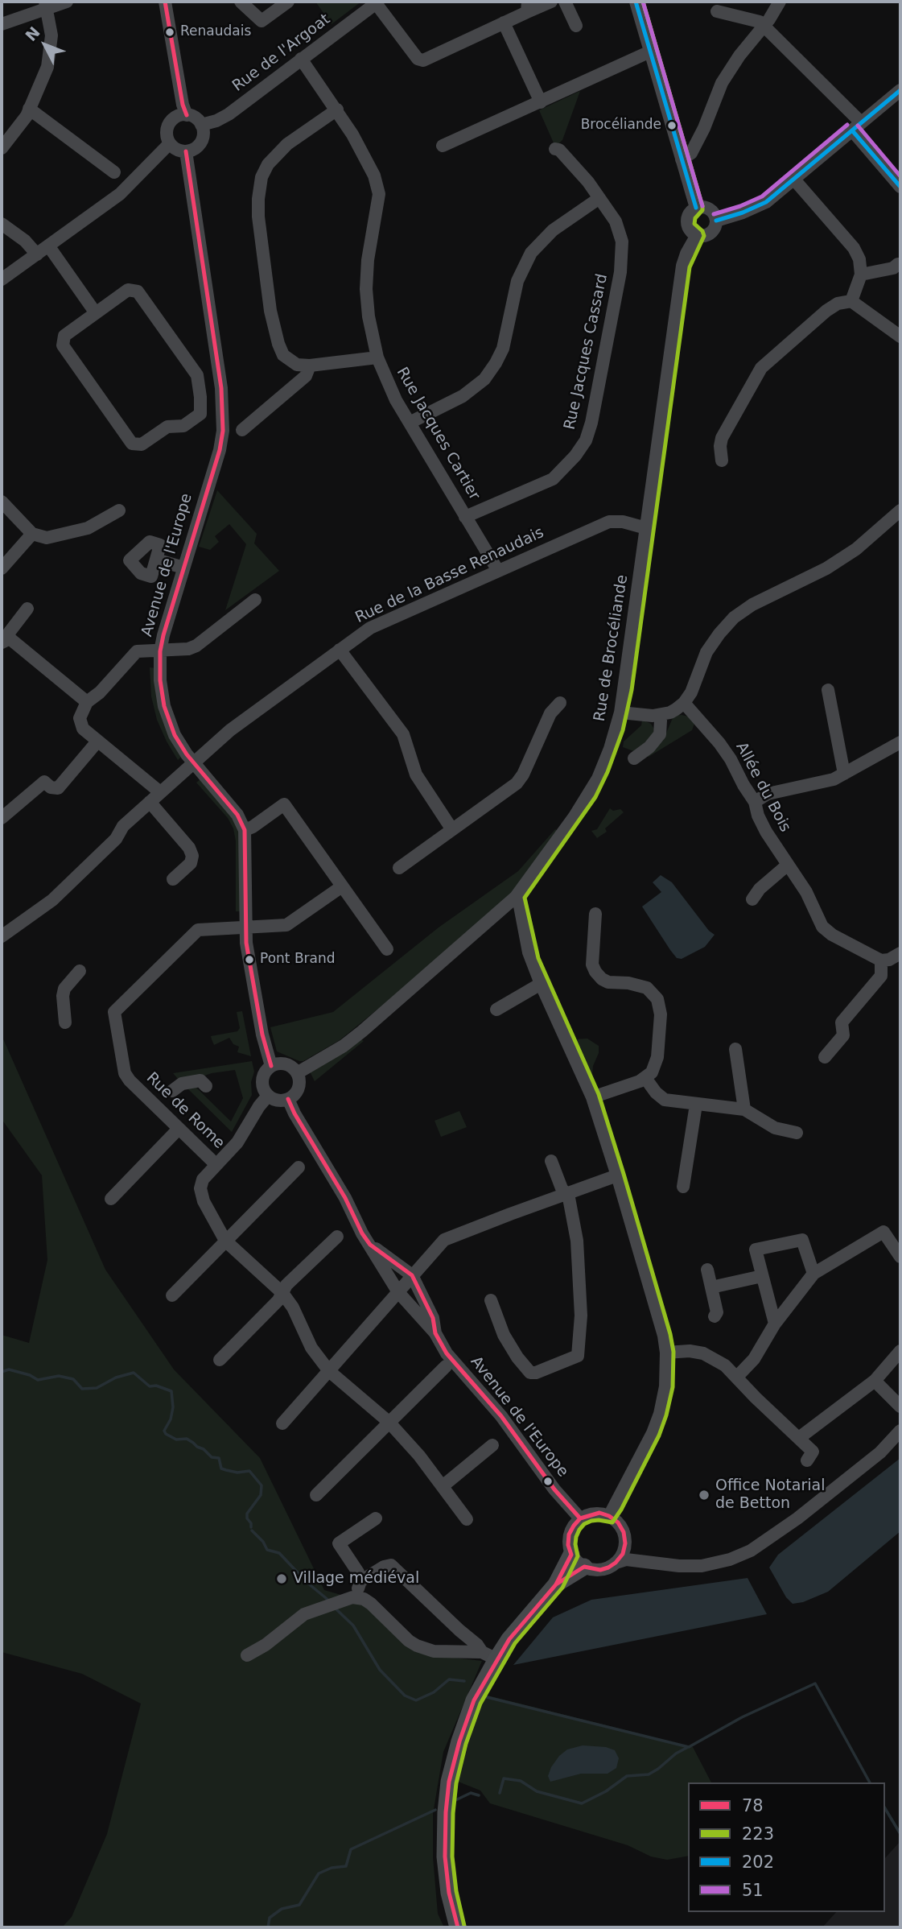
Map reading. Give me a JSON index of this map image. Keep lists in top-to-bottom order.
{
  "streets": {
    "street": [
      "Rue de l'Argoat",
      "Rue Jacques Cassard",
      "Rue Jacques Cartier",
      "Avenue de l'Europe",
      "Rue de la Basse Renaudais",
      "Rue de Brocéliande",
      "Allée du Bois",
      "Rue de Rome"
    ]
  },
  "crossings": [
    ["Rue de l'Argoat", "Rue Jacques Cartier"],
    ["Rue de l'Argoat", "Avenue de l'Europe"],
    ["Rue Jacques Cassard", "Rue Jacques Cartier"],
    ["Rue Jacques Cartier", "Rue de la Basse Renaudais"],
    ["Avenue de l'Europe", "Rue de la Basse Renaudais"],
    ["Avenue de l'Europe", "Rue de Brocéliande"],
    ["Avenue de l'Europe", "Rue de Rome"],
    ["Rue de la Basse Renaudais", "Rue de Brocéliande"]
  ],
  "places": [
    "Renaudais",
    "Brocéliande",
    "Pont Brand",
    "Office Notarial de Betton",
    "Village médiéval"
  ],
  "lines": [
    "transit line 78",
    "transit line 223",
    "transit line 202",
    "transit line 51"
  ],
  "legend": [
    "78",
    "223",
    "202",
    "51"
  ],
  "north": "top left"
}
